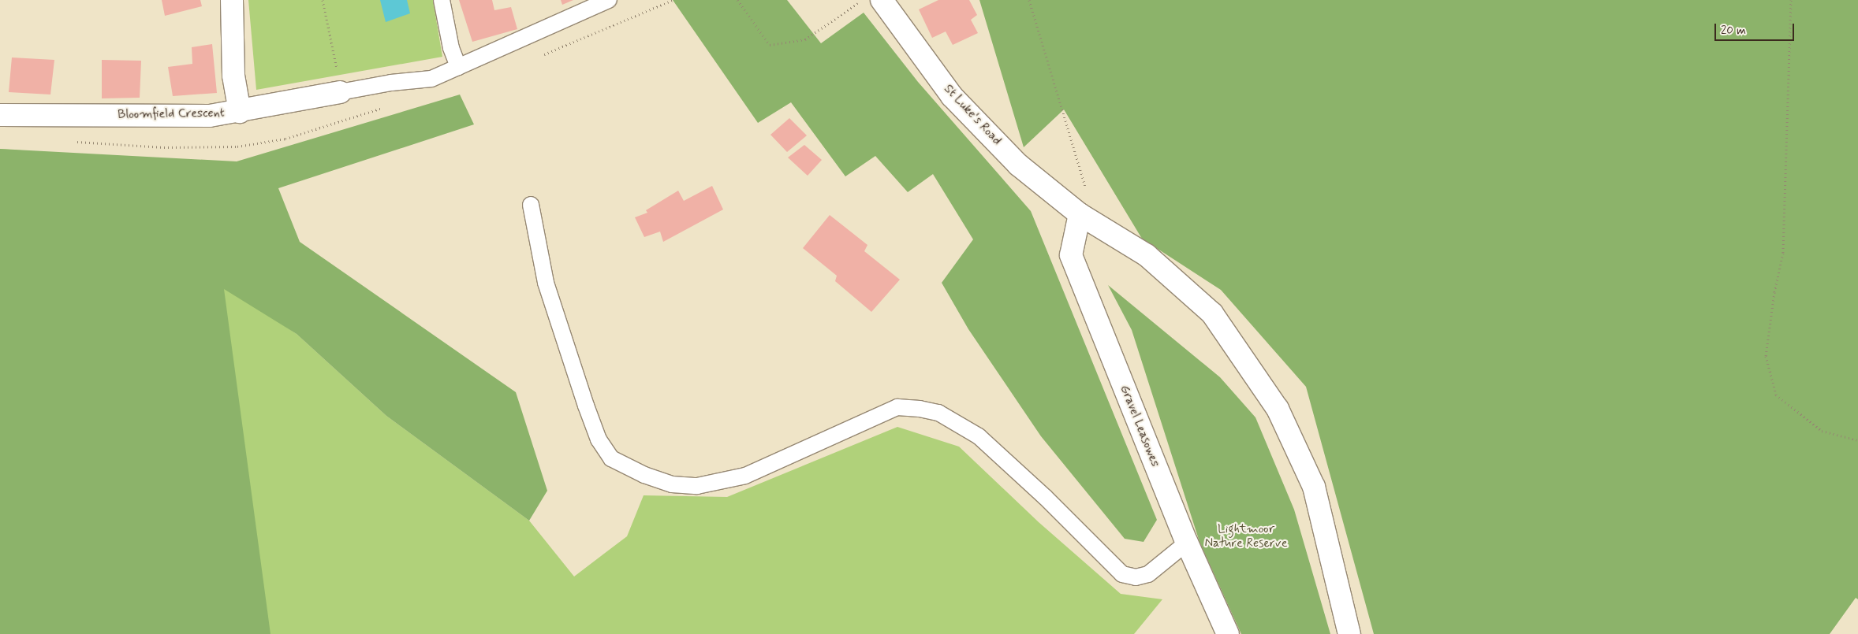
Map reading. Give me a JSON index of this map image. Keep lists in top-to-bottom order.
{
  "streets": {
    "street": ["Bloomfield Crescent", "St Luke's Road", "Gravel Leasowes"]
  },
  "crossings": [
    ["St Luke's Road", "Gravel Leasowes"]
  ],
  "parks": ["Lightmoor Nature Reserve"],
  "scale_bar": "20 m"
}
